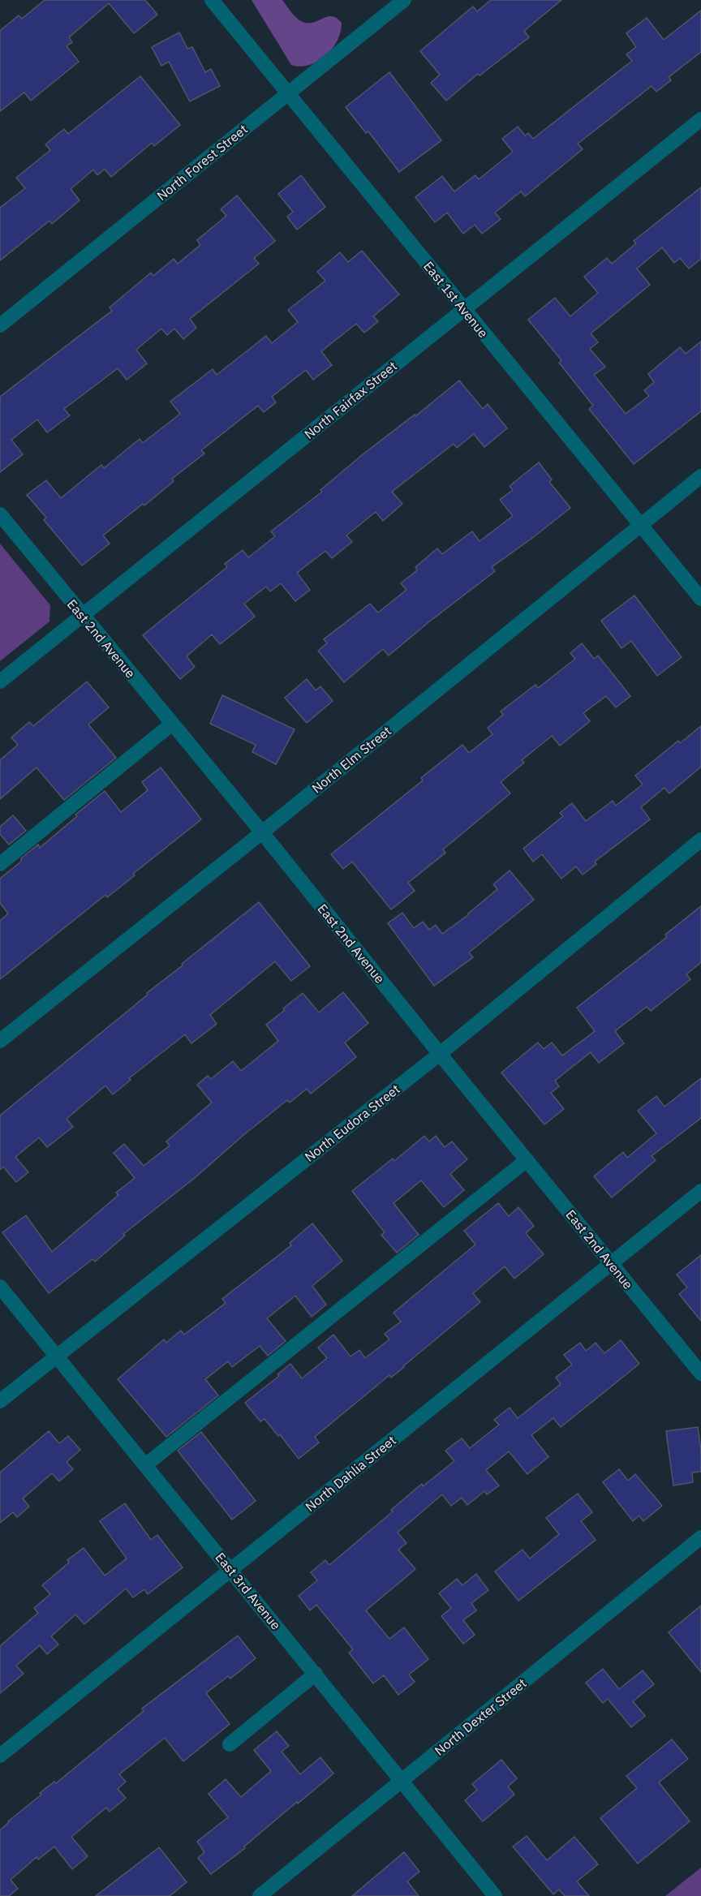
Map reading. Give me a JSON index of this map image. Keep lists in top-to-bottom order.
{
  "streets": {
    "street": [
      "North Forest Street",
      "East 1st Avenue",
      "North Fairfax Street",
      "East 2nd Avenue",
      "North Elm Street",
      "North Eudora Street",
      "North Dahlia Street",
      "East 3rd Avenue",
      "North Dexter Street"
    ]
  },
  "crossings": [
    ["North Forest Street", "East 1st Avenue"],
    ["East 1st Avenue", "North Fairfax Street"],
    ["East 1st Avenue", "North Elm Street"],
    ["North Fairfax Street", "East 2nd Avenue"],
    ["East 2nd Avenue", "North Elm Street"],
    ["East 2nd Avenue", "North Eudora Street"],
    ["East 2nd Avenue", "North Dahlia Street"],
    ["North Eudora Street", "East 3rd Avenue"],
    ["North Dahlia Street", "East 3rd Avenue"],
    ["East 3rd Avenue", "North Dexter Street"]
  ]
}
